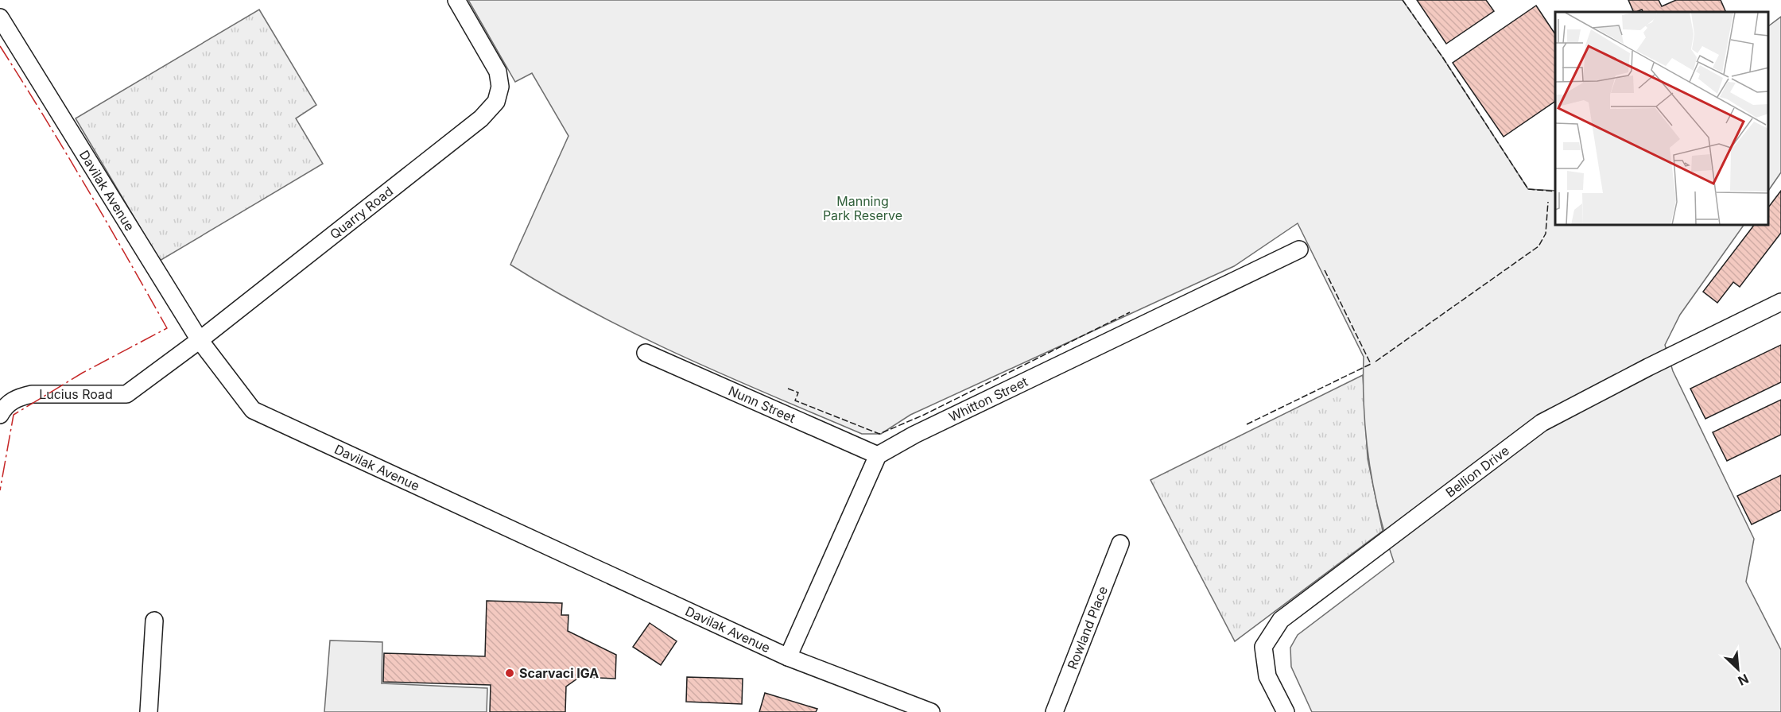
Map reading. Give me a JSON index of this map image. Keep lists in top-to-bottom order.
{
  "streets": {
    "street": [
      "Davilak Avenue",
      "Quarry Road",
      "Lucius Road",
      "Whitton Street",
      "Nunn Street",
      "Bellion Drive",
      "Rowland Place"
    ]
  },
  "crossings": [
    ["Davilak Avenue", "Quarry Road"],
    ["Davilak Avenue", "Lucius Road"],
    ["Quarry Road", "Lucius Road"],
    ["Whitton Street", "Nunn Street"]
  ],
  "parks": ["Manning Park Reserve"],
  "places": ["Scarvaci IGA"],
  "north": "bottom right"
}
